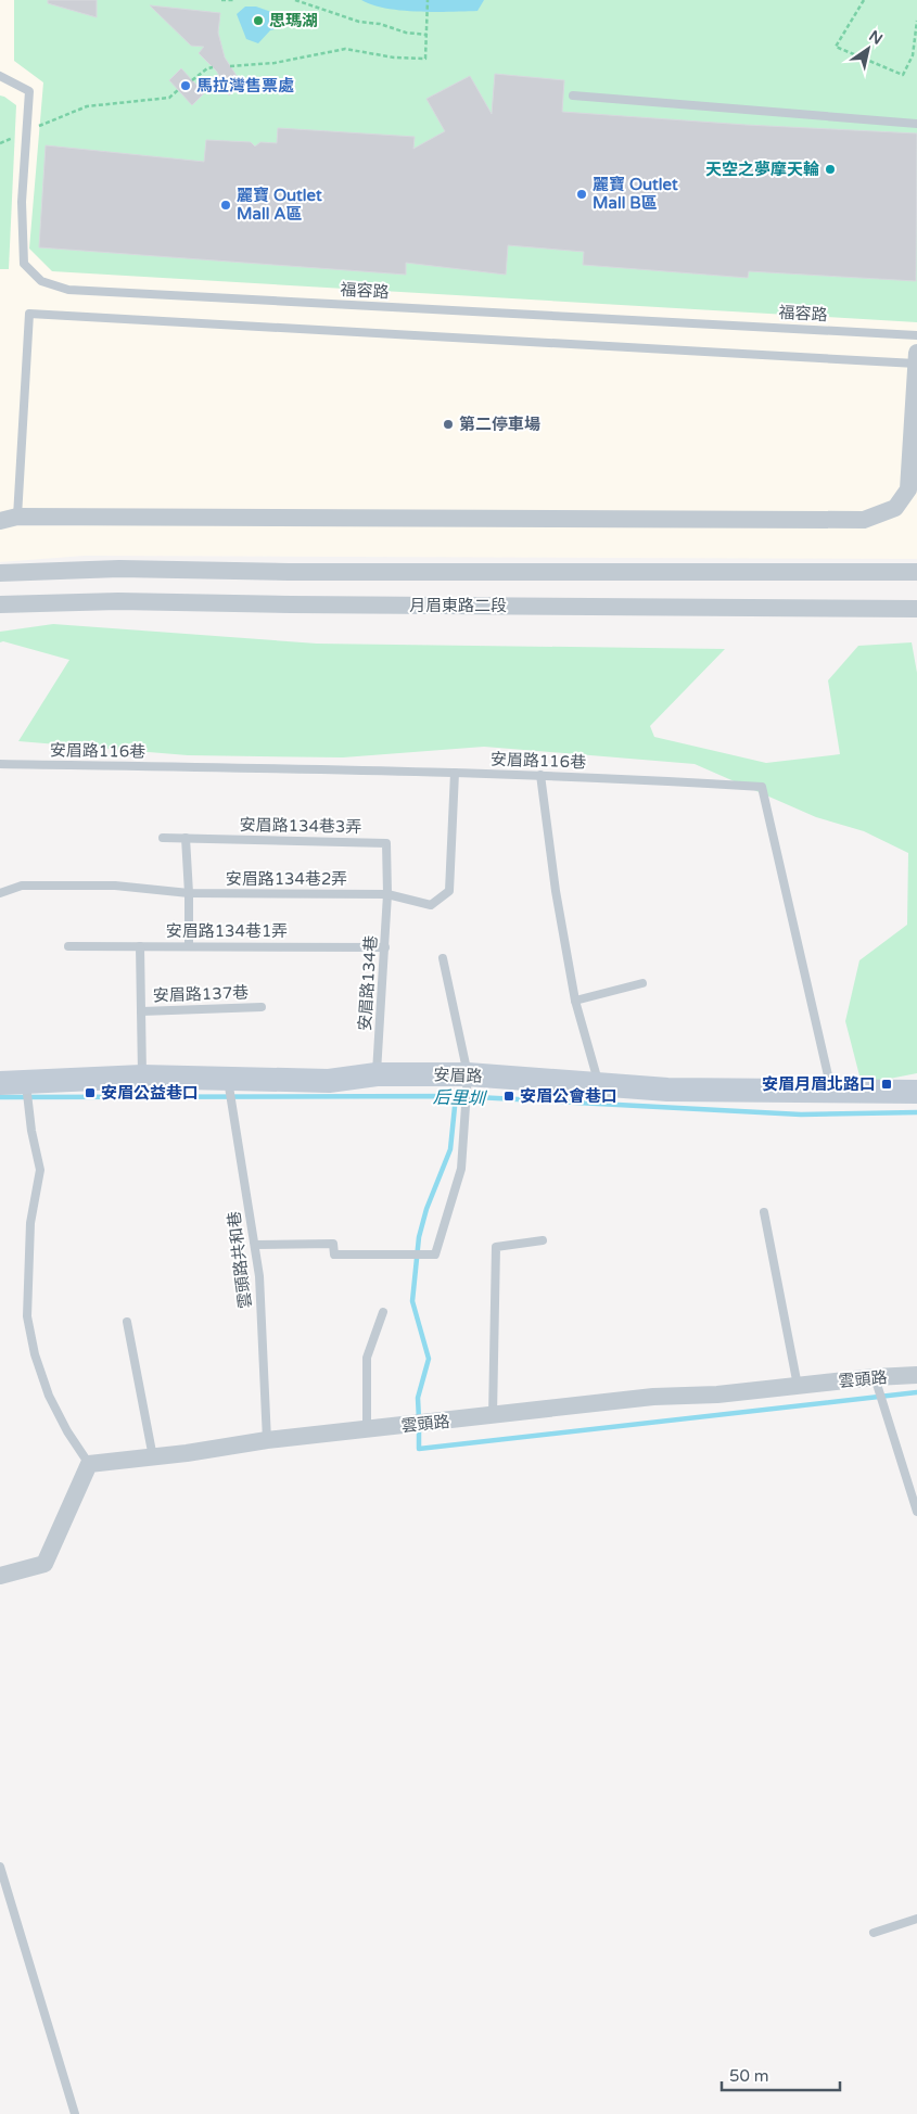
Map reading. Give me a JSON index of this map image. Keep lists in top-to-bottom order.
{
  "streets": {
    "street": ["月眉東路二段", "安眉路", "雲頭路"],
    "lane": [
      "福容路",
      "安眉路116巷",
      "安眉路134巷3弄",
      "安眉路134巷2弄",
      "安眉路134巷1弄",
      "安眉路134巷",
      "安眉路137巷",
      "雲頭路共和巷"
    ]
  },
  "crossings": [
    ["安眉路116巷", "安眉路134巷2弄"],
    ["安眉路116巷", "安眉路"],
    ["安眉路134巷3弄", "安眉路134巷2弄"],
    ["安眉路134巷3弄", "安眉路134巷"],
    ["安眉路134巷2弄", "安眉路134巷"],
    ["安眉路134巷1弄", "安眉路134巷"],
    ["安眉路134巷1弄", "安眉路137巷"],
    ["安眉路134巷", "安眉路"],
    ["安眉路137巷", "安眉路"],
    ["安眉路", "雲頭路共和巷"],
    ["雲頭路共和巷", "雲頭路"]
  ],
  "water": ["后里圳"],
  "places": {
    "other": [
      "思瑪湖",
      "馬拉灣售票處",
      "天空之夢摩天輪",
      "麗寶 Outlet Mall B區",
      "麗寶 Outlet Mall A區",
      "第二停車場"
    ],
    "transit": ["安眉月眉北路口", "安眉公益巷口", "安眉公會巷口"]
  },
  "scale_bar": "50 m",
  "north": "top right"
}
